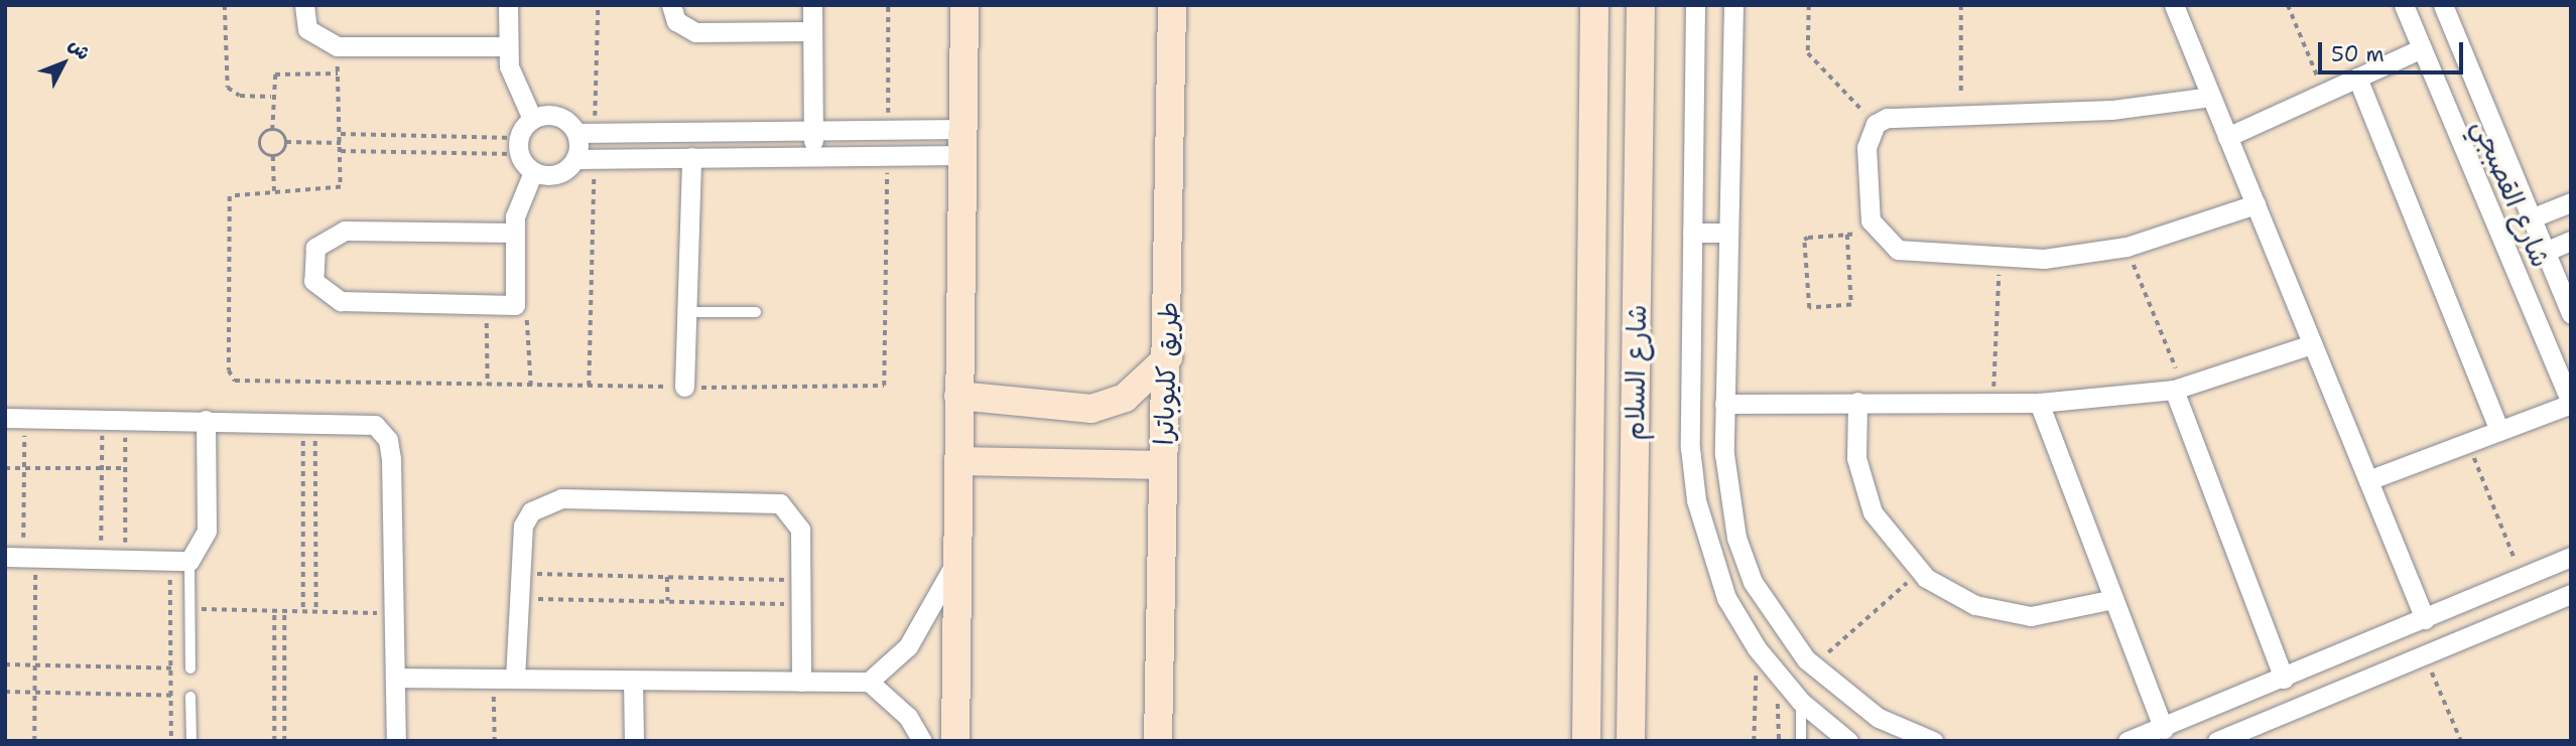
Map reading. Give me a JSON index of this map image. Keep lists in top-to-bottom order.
{
  "streets": {
    "main road": ["شارع السلام", "طريق كليوباترا"],
    "street": ["شارع القصبجي"]
  },
  "scale_bar": "50 m",
  "north": "top right"
}
